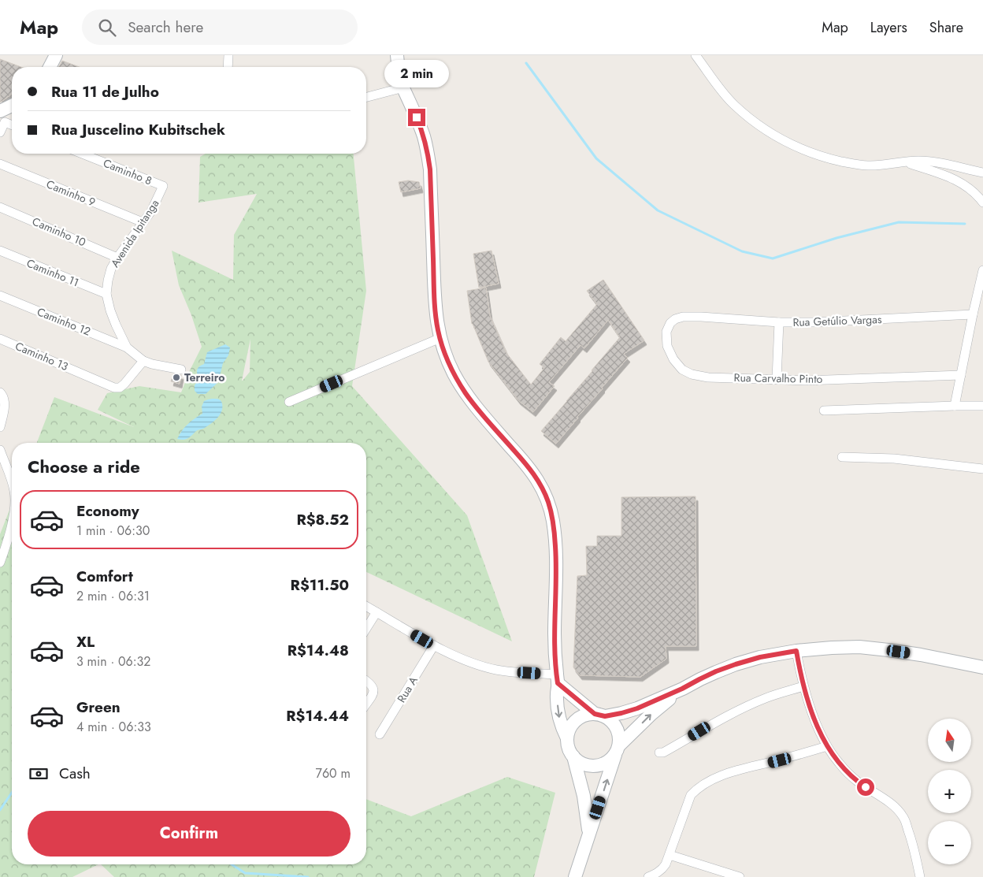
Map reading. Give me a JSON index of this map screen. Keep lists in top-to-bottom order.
{
  "streets": {
    "street": [
      "Caminho 8",
      "Caminho 9",
      "Caminho 10",
      "Avenida Ipitanga",
      "Caminho 11",
      "Rua Getúlio Vargas",
      "Caminho 12",
      "Caminho 13",
      "Rua Carvalho Pinto",
      "Rua A"
    ]
  },
  "crossings": [
    ["Caminho 8", "Avenida Ipitanga"],
    ["Caminho 9", "Avenida Ipitanga"],
    ["Caminho 10", "Avenida Ipitanga"],
    ["Avenida Ipitanga", "Caminho 11"],
    ["Avenida Ipitanga", "Caminho 12"],
    ["Avenida Ipitanga", "Caminho 13"],
    ["Rua Getúlio Vargas", "Rua Carvalho Pinto"]
  ],
  "places": ["Terreiro"],
  "north": "top",
  "page": {
    "header": "Map",
    "search": "Search here",
    "nav": ["Map", "Layers", "Share"],
    "bubble": "2 min",
    "banner": ["Rua 11 de Julho", "Rua Juscelino Kubitschek"],
    "heading": "Choose a ride",
    "list": [
      {
        "name": "Economy",
        "note": "1 min · 06:30",
        "value": "R$8.52"
      },
      {
        "name": "Comfort",
        "note": "2 min · 06:31",
        "value": "R$11.50"
      },
      {
        "name": "XL",
        "note": "3 min · 06:32",
        "value": "R$14.48"
      },
      {
        "name": "Green",
        "note": "4 min · 06:33",
        "value": "R$14.44"
      }
    ],
    "map_buttons": ["+", "−"],
    "pay": ["Cash", "760 m"],
    "buttons": "Confirm"
  }
}
